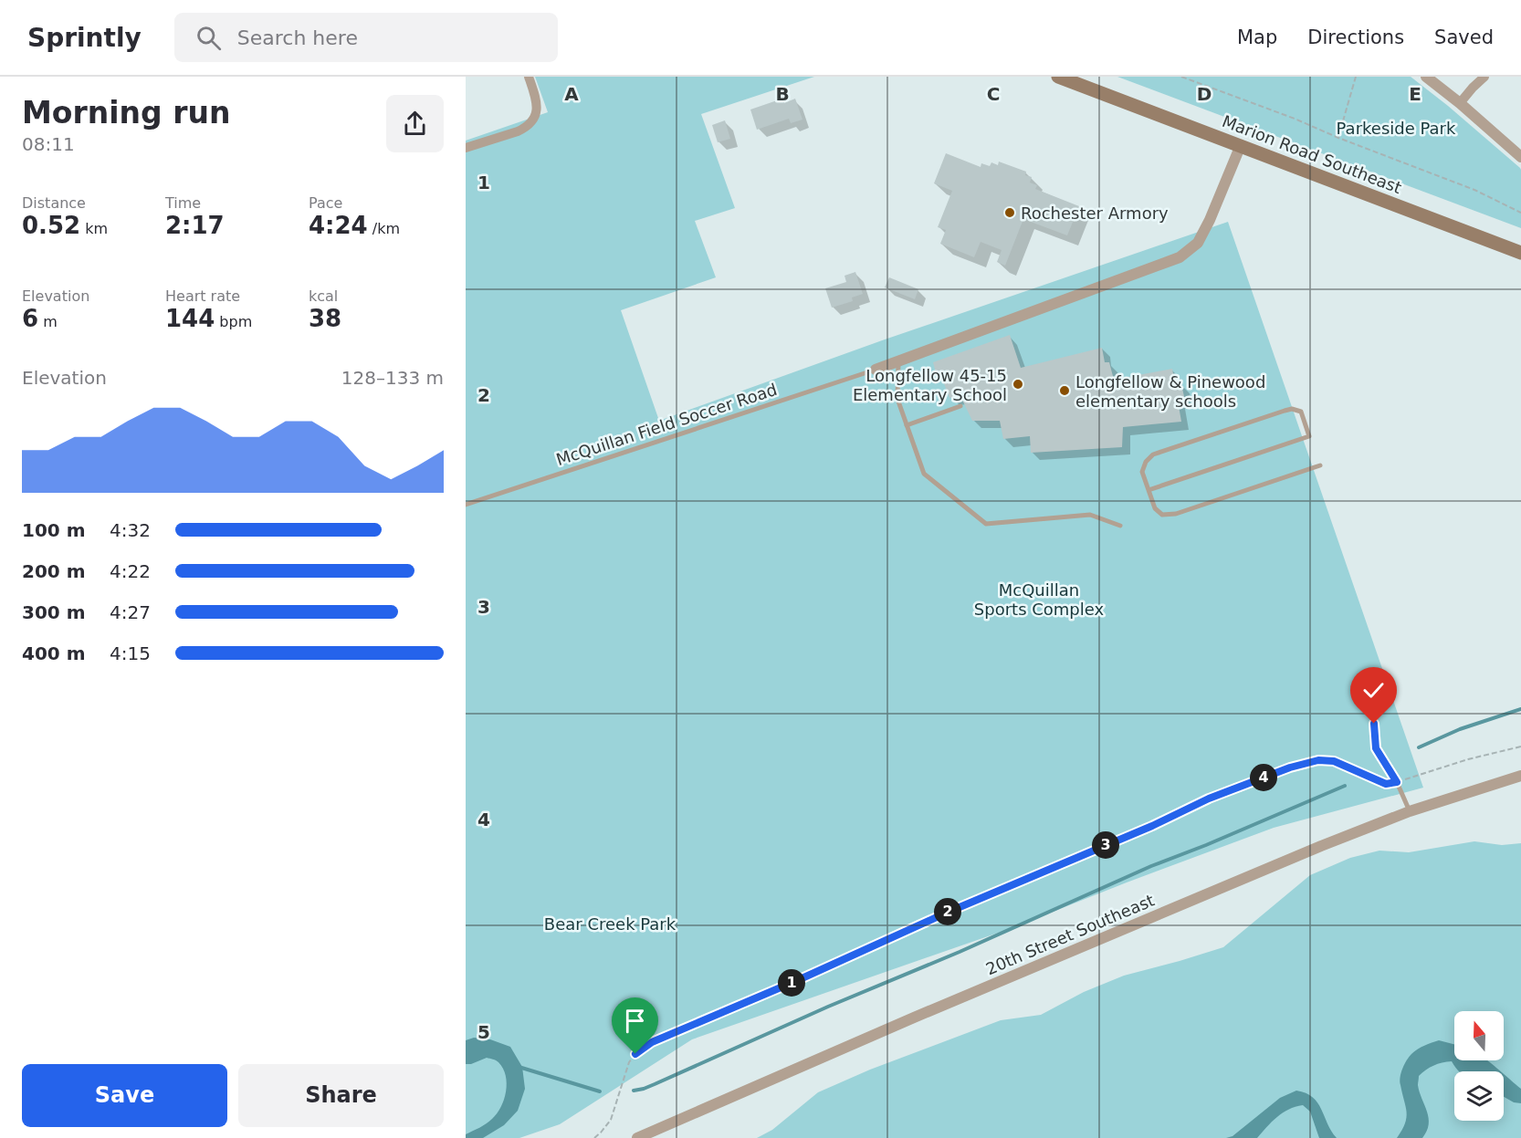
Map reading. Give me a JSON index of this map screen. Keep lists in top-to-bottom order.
{
  "streets": {
    "main road": ["Marion Road Southeast"],
    "street": ["20th Street Southeast"],
    "lane": ["McQuillan Field Soccer Road"]
  },
  "parks": ["Parkeside Park", "McQuillan Sports Complex", "Bear Creek Park"],
  "places": ["Rochester Armory", "Longfellow 45-15 Elementary School", "Longfellow & Pinewood elementary schools"],
  "north": "top",
  "page": {
    "header": "Sprintly",
    "search": "Search here",
    "nav": ["Map", "Directions", "Saved"],
    "heading": ["Morning run", "08:11"],
    "stats": [
      ["Distance", "0.52 km"],
      ["Time", "2:17"],
      ["Pace", "4:24 /km"],
      ["Elevation", "6 m"],
      ["Heart rate", "144 bpm"],
      ["kcal", "38"]
    ],
    "chart": ["Elevation", "128–133 m"],
    "list": [
      {
        "name": "100 m",
        "note": "4:32"
      },
      {
        "name": "200 m",
        "note": "4:22"
      },
      {
        "name": "300 m",
        "note": "4:27"
      },
      {
        "name": "400 m",
        "note": "4:15"
      }
    ],
    "pins": [
      "4",
      "3",
      "2",
      "1"
    ],
    "buttons": ["Save", "Share"]
  },
  "grid": {
    "columns": [
      "A",
      "B",
      "C",
      "D",
      "E"
    ],
    "rows": [
      "1",
      "2",
      "3",
      "4",
      "5"
    ]
  }
}
